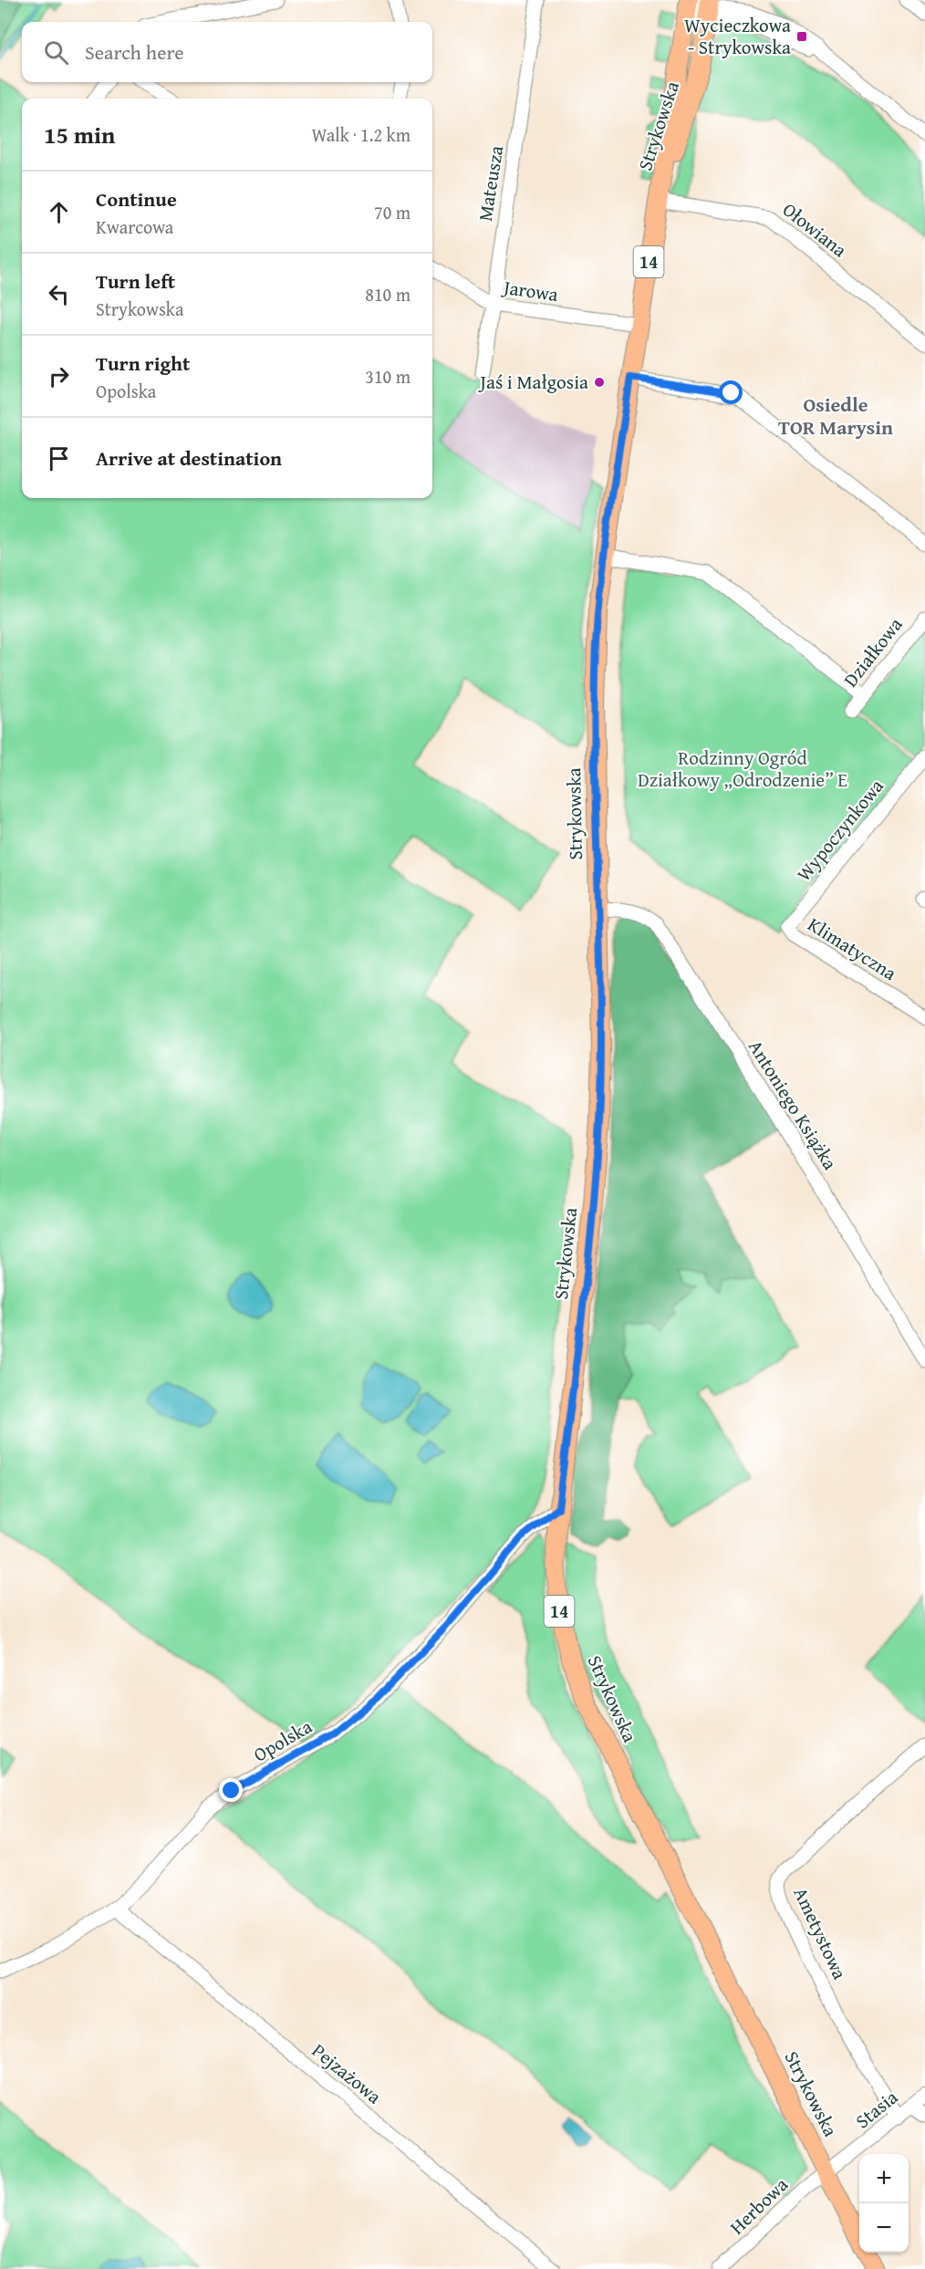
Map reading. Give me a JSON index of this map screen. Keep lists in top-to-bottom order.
{
  "streets": {
    "main road": ["Strykowska", "14"],
    "street": [
      "Mateusza",
      "Ołowiana",
      "Jarowa",
      "Działkowa",
      "Wypoczynkowa",
      "Klimatyczna",
      "Antoniego Książka",
      "Opolska",
      "Ametystowa",
      "Pejzażowa",
      "Stasia",
      "Herbowa"
    ]
  },
  "crossings": [
    ["Strykowska", "Ołowiana"],
    ["Strykowska", "Jarowa"],
    ["Strykowska", "Antoniego Książka"],
    ["Strykowska", "Opolska"],
    ["Strykowska", "Stasia"],
    ["Strykowska", "Herbowa"],
    ["Mateusza", "Jarowa"],
    ["Wypoczynkowa", "Klimatyczna"],
    ["Opolska", "Pejzażowa"],
    ["Ametystowa", "Stasia"],
    ["Stasia", "Herbowa"]
  ],
  "districts": ["Osiedle TOR Marysin"],
  "parks": ["Rodzinny Ogród Działkowy „Odrodzenie” E"],
  "places": {
    "transit": ["Wycieczkowa - Strykowska"],
    "other": ["Jaś i Małgosia"]
  },
  "page": {
    "search": "Search here",
    "heading": ["15 min", "Walk · 1.2 km"],
    "list": [
      ["Continue", "Kwarcowa", "70 m"],
      ["Turn left", "Strykowska", "810 m"],
      ["Turn right", "Opolska", "310 m"],
      "Arrive at destination"
    ],
    "map_buttons": ["+", "−"]
  }
}
